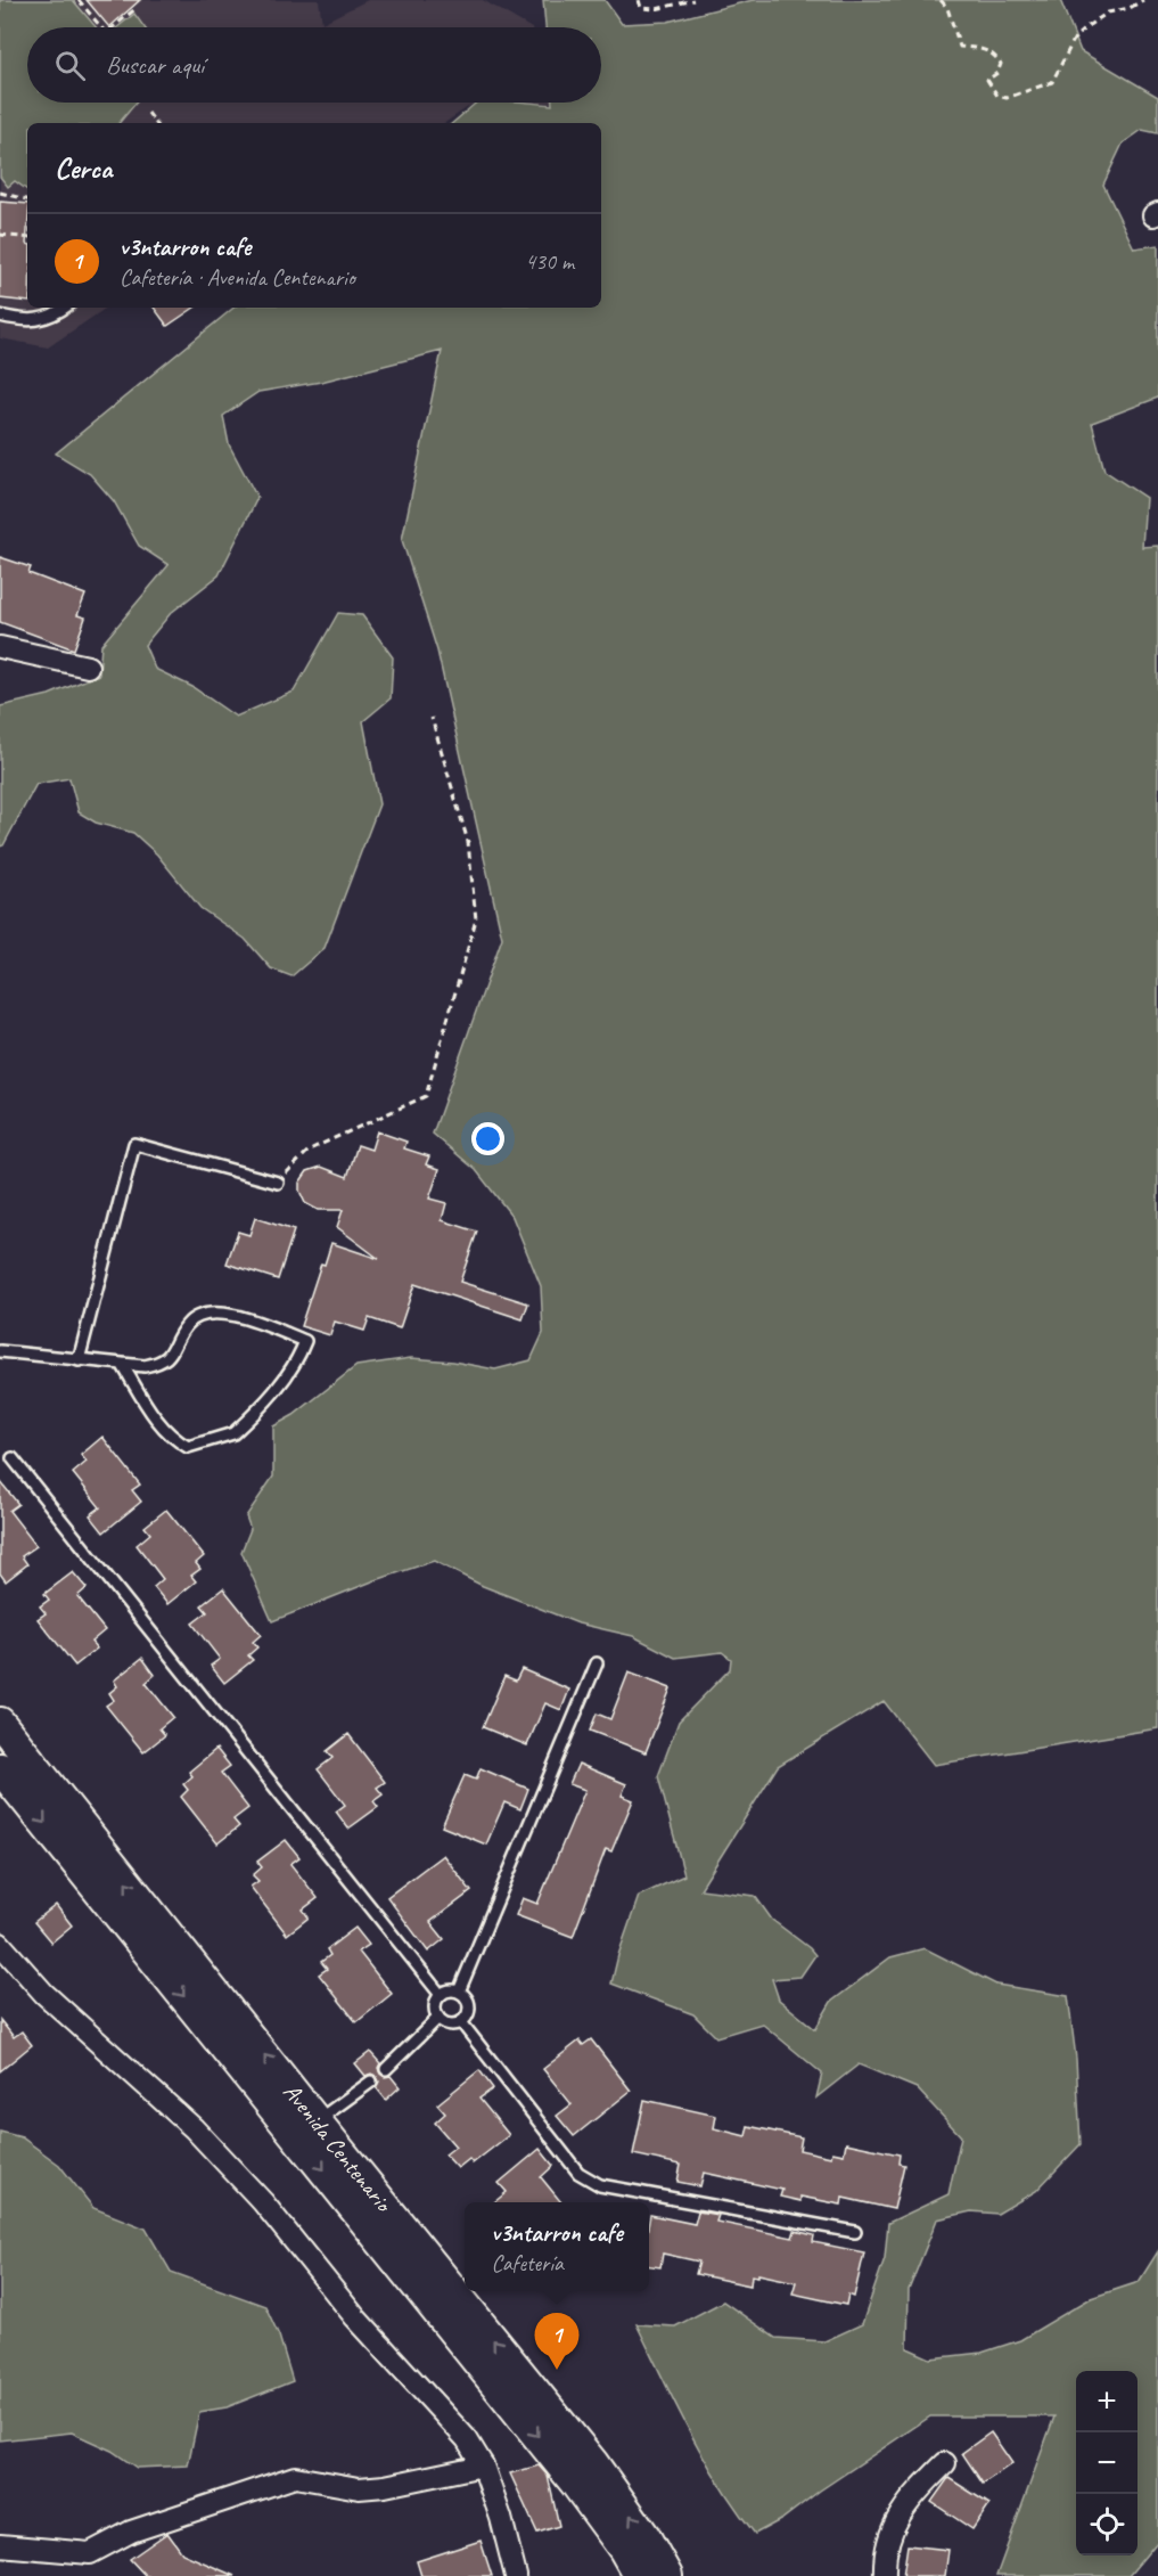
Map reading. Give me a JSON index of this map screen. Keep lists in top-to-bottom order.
{
  "streets": {
    "main road": ["Avenida Centenario"]
  },
  "page": {
    "search": "Buscar aquí",
    "heading": "Cerca",
    "list": [
      {
        "mark": "1",
        "name": "v3ntarron cafe",
        "note": "Cafetería · Avenida Centenario",
        "value": "430 m"
      }
    ],
    "popup": ["v3ntarron cafe", "Cafetería"],
    "pins": "1",
    "map_buttons": ["+", "−"]
  }
}
